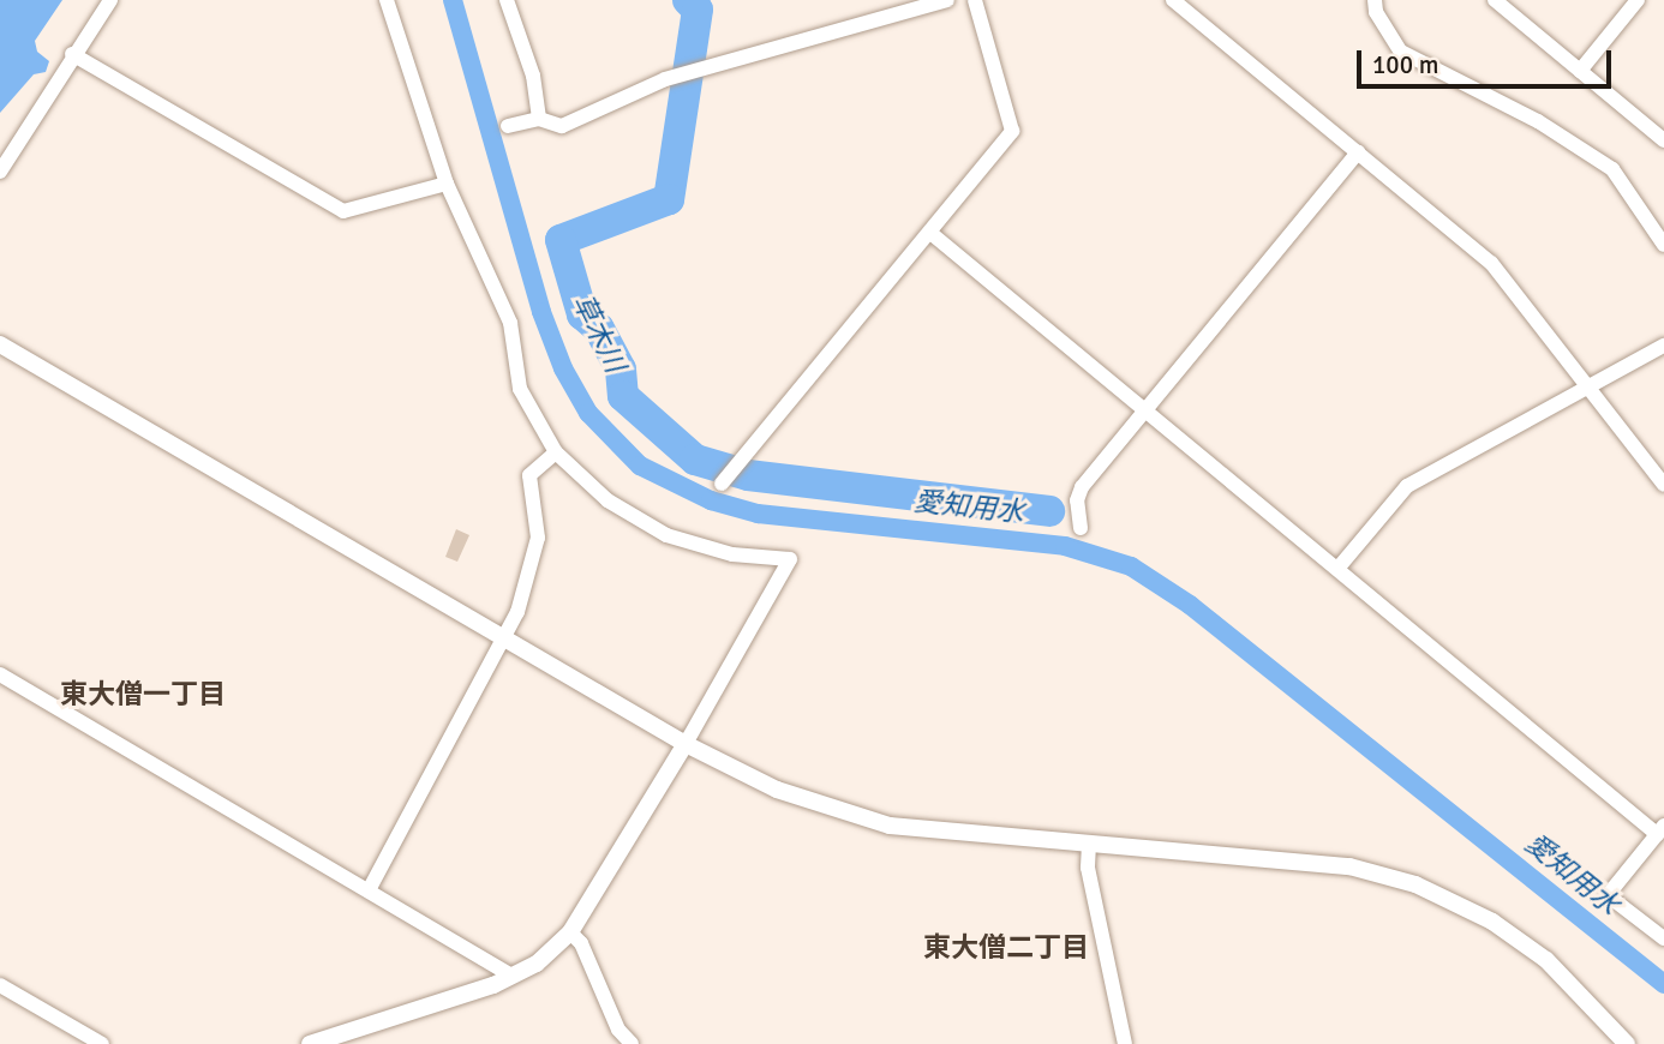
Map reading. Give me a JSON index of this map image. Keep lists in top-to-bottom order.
{
  "districts": ["東大僧一丁目", "東大僧二丁目"],
  "water": ["草木川", "愛知用水"],
  "scale_bar": "100 m"
}
